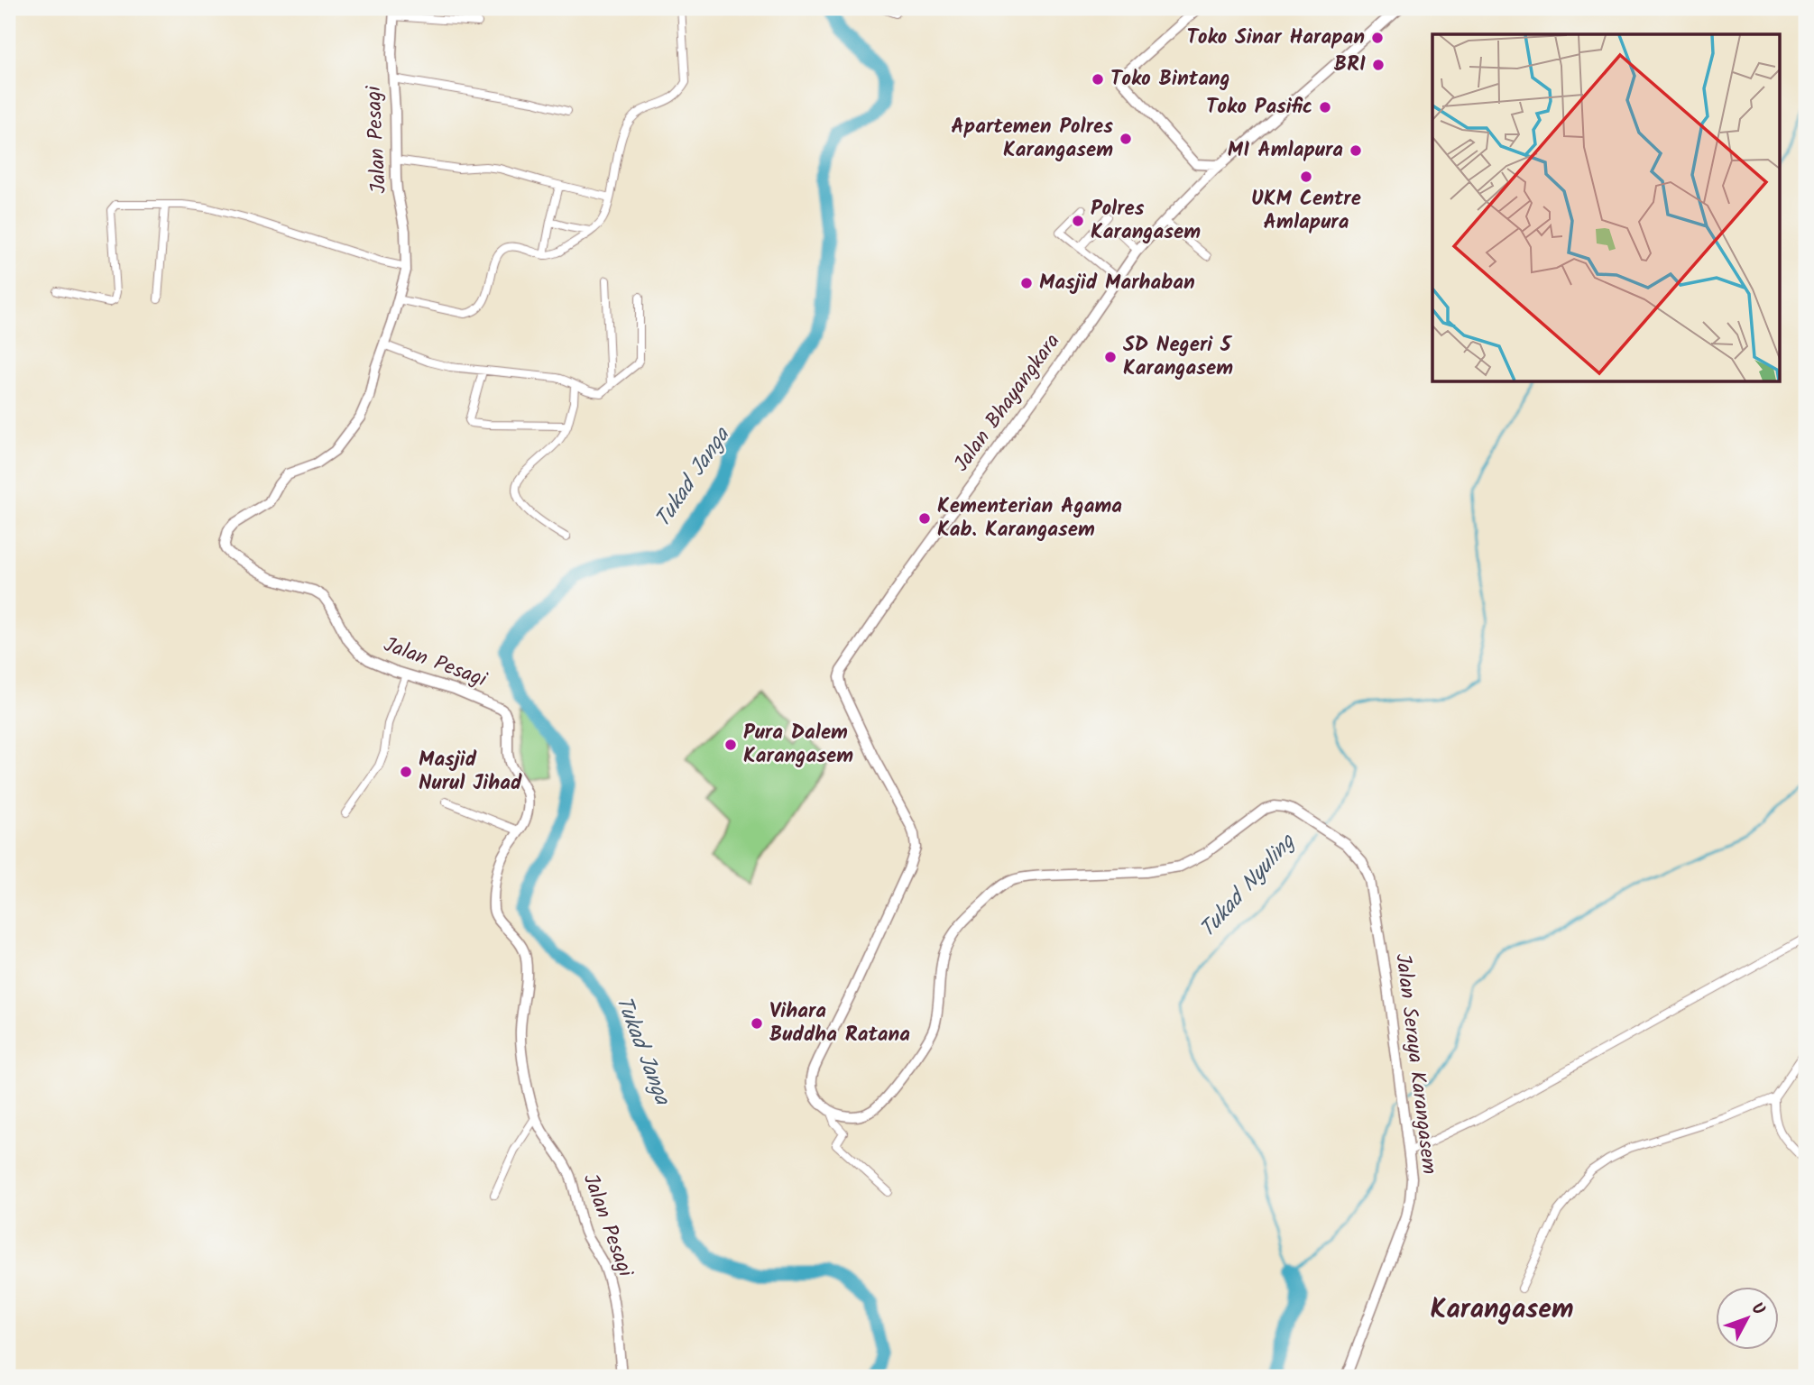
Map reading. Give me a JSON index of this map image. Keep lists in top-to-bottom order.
{
  "streets": {
    "street": ["Jalan Pesagi", "Jalan Bhayangkara", "Jalan Seraya Karangasem"]
  },
  "crossings": [
    ["Jalan Bhayangkara", "Jalan Seraya Karangasem"]
  ],
  "districts": ["Karangasem"],
  "water": ["Tukad Janga", "Tukad Nyuling"],
  "places": [
    "Toko Sinar Harapan",
    "BRI",
    "Toko Bintang",
    "Toko Pasific",
    "Apartemen Polres Karangasem",
    "MI Amlapura",
    "UKM Centre Amlapura",
    "Polres Karangasem",
    "Masjid Marhaban",
    "SD Negeri 5 Karangasem",
    "Kementerian Agama Kab. Karangasem",
    "Pura Dalem Karangasem",
    "Masjid Nurul Jihad",
    "Vihara Buddha Ratana"
  ],
  "north": "top right"
}
